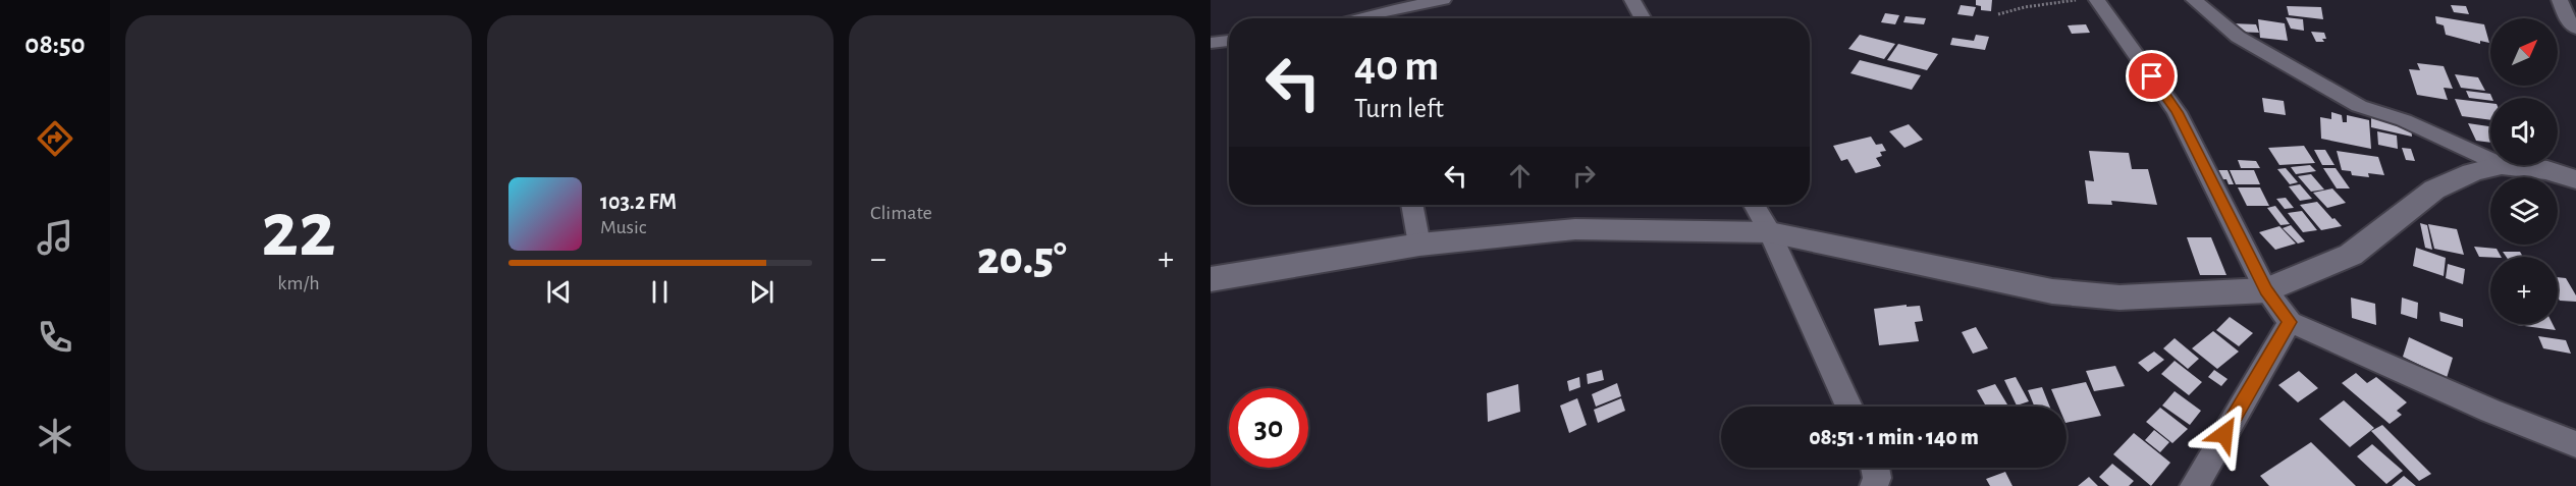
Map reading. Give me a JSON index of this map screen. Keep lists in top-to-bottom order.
{
  "north": "top right",
  "page": {
    "tabs": "08:50",
    "tile": [
      ["22", "km/h"],
      "Climate"
    ],
    "map_buttons": "+",
    "turn": ["40 m", "Turn left"],
    "song": ["103.2 FM", "Music"],
    "heat": ["−", "20.5°", "+"],
    "limit": "30",
    "trip": "08:51 · 1 min · 140 m"
  }
}
